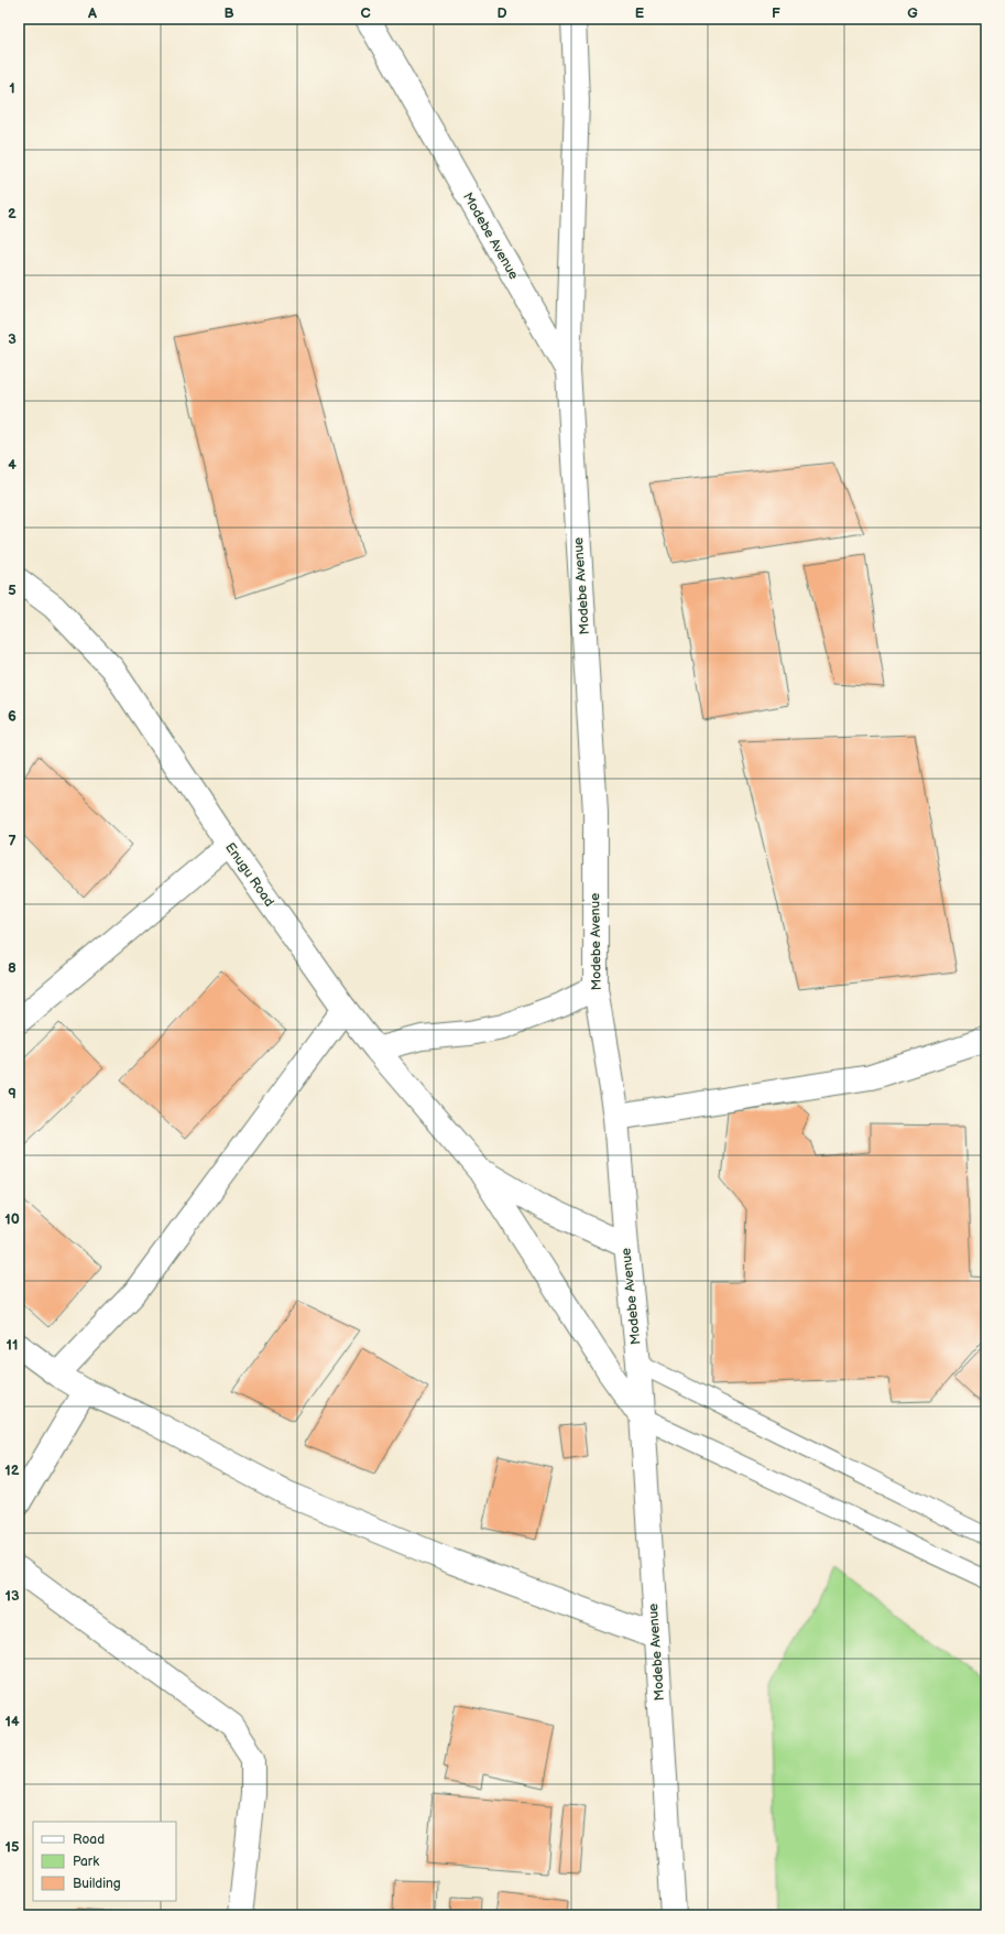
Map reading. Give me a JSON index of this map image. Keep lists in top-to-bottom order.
{
  "streets": {
    "street": ["Modebe Avenue", "Enugu Road"]
  },
  "legend": ["Road", "Park", "Building"],
  "grid": {
    "columns": [
      "A",
      "B",
      "C",
      "D",
      "E",
      "F",
      "G"
    ],
    "rows": [
      "1",
      "2",
      "3",
      "4",
      "5",
      "6",
      "7",
      "8",
      "9",
      "10",
      "11",
      "12",
      "13",
      "14",
      "15"
    ]
  }
}
